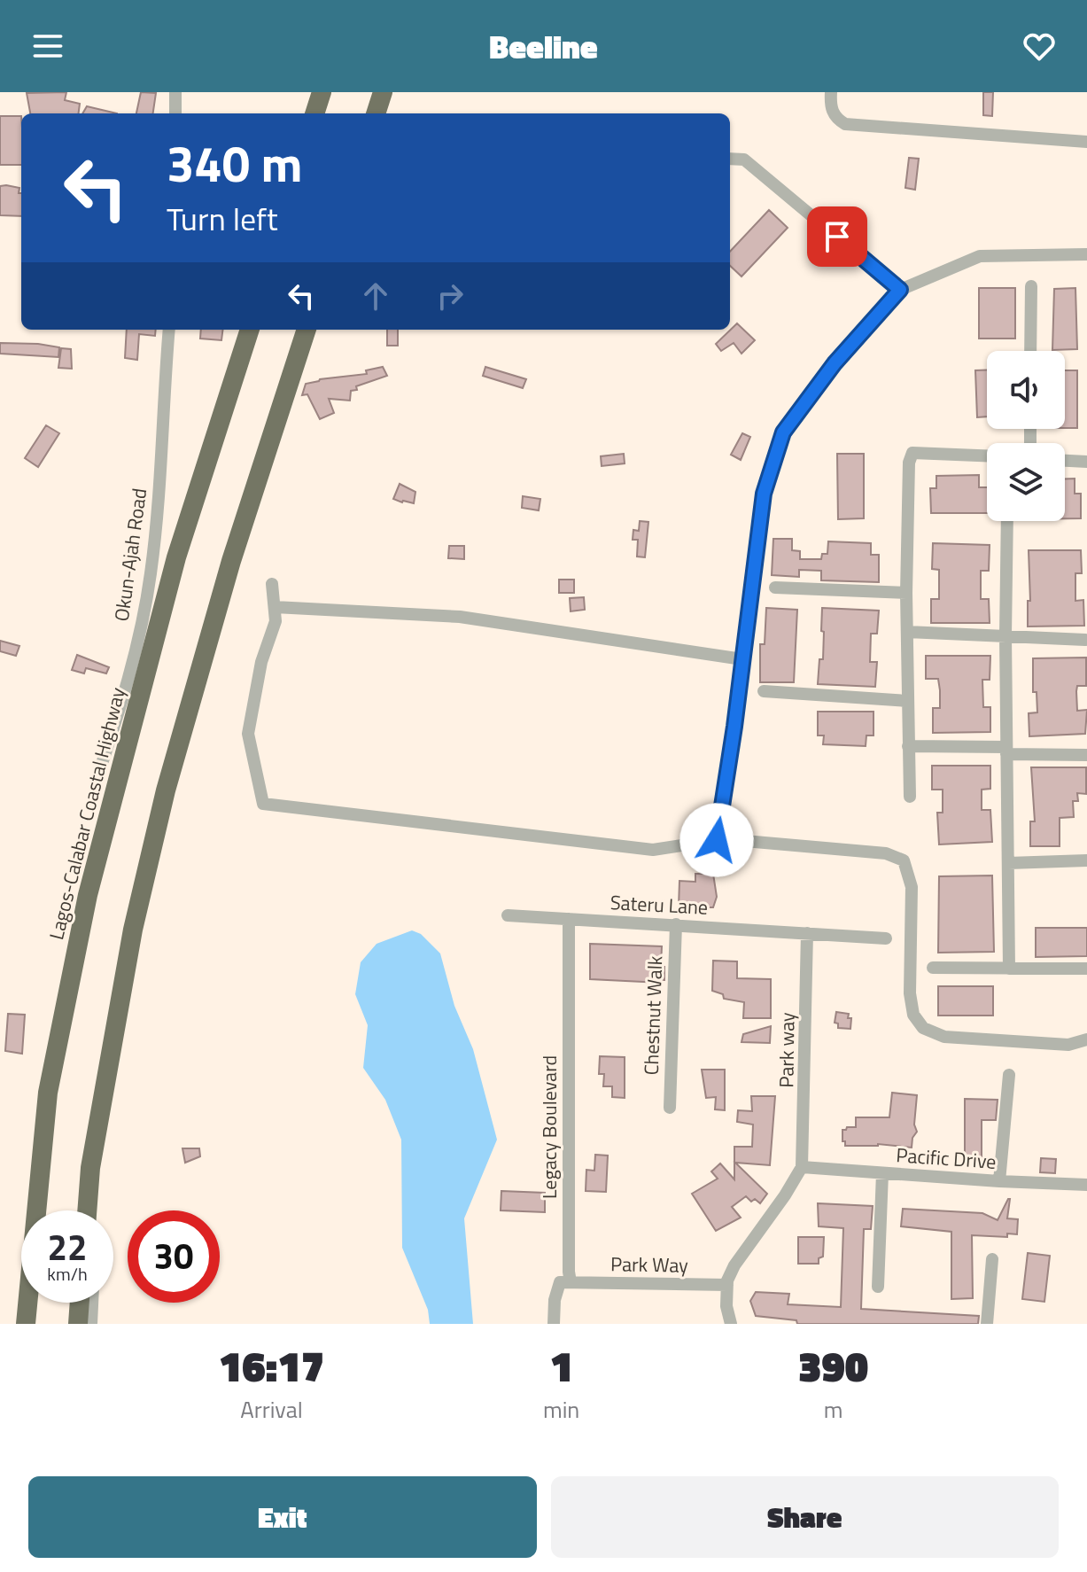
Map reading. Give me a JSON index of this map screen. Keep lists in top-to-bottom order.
{
  "streets": {
    "highway": ["Lagos-Calabar Coastal Highway"],
    "street": [
      "Okun-Ajah Road",
      "Sateru Lane",
      "Chestnut Walk",
      "Park way",
      "Legacy Boulevard",
      "Pacific Drive",
      "Park Way"
    ]
  },
  "crossings": [
    ["Sateru Lane", "Chestnut Walk"],
    ["Sateru Lane", "Park way"],
    ["Sateru Lane", "Legacy Boulevard"],
    ["Park way", "Pacific Drive"],
    ["Legacy Boulevard", "Park Way"]
  ],
  "page": {
    "header": "Beeline",
    "turn": ["340 m", "Turn left"],
    "speed": "22 km/h",
    "limit": "30",
    "eta": [
      "16:17",
      "Arrival",
      "1",
      "min",
      "390",
      "m"
    ],
    "buttons": ["Exit", "Share"]
  }
}
